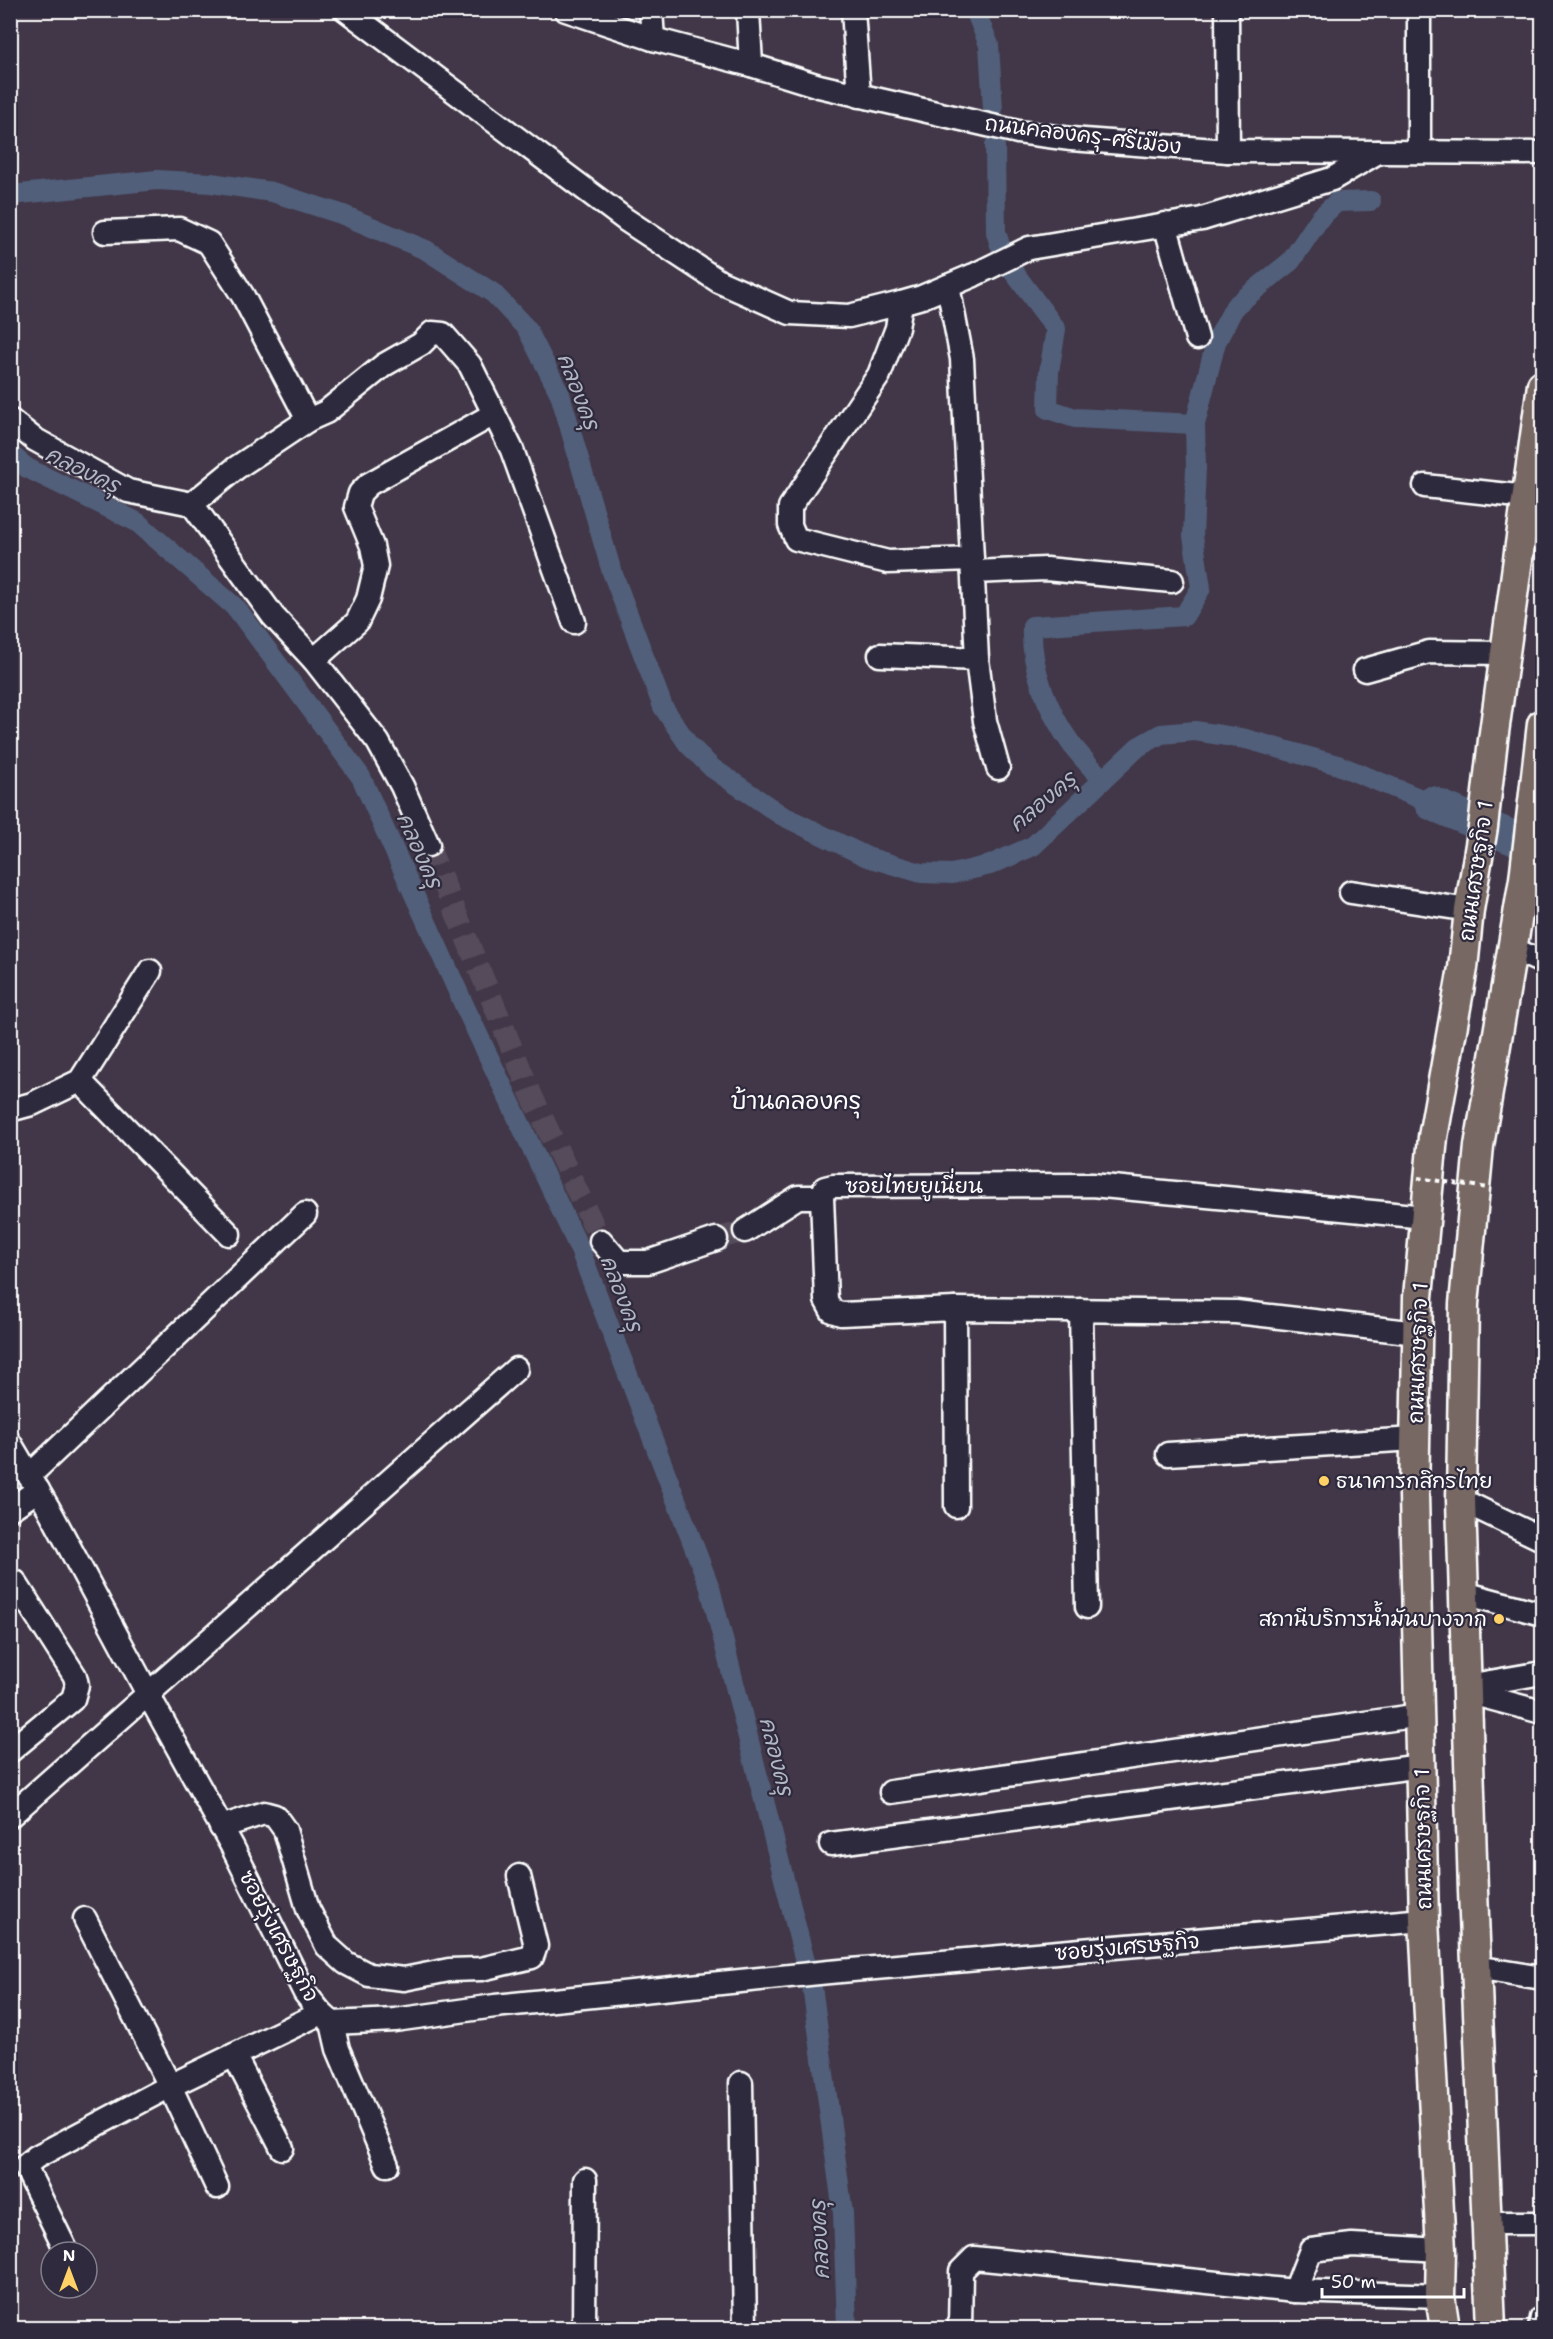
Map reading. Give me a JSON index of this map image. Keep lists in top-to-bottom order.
{
  "streets": {
    "main road": ["ถนนเศรษฐกิจ 1"],
    "street": ["ถนนคลองครุ-ศรีเมือง", "ซอยไทยยูเนี่ยน", "ซอยรุ่งเศรษฐกิจ"]
  },
  "crossings": [
    ["ถนนเศรษฐกิจ 1", "ซอยไทยยูเนี่ยน"],
    ["ถนนเศรษฐกิจ 1", "ซอยรุ่งเศรษฐกิจ"]
  ],
  "districts": ["บ้านคลองครุ"],
  "water": ["คลองครุ"],
  "places": ["ธนาคารกสิกรไทย", "สถานีบริการน้ำมันบางจาก"],
  "scale_bar": "50 m",
  "north": "top"
}
